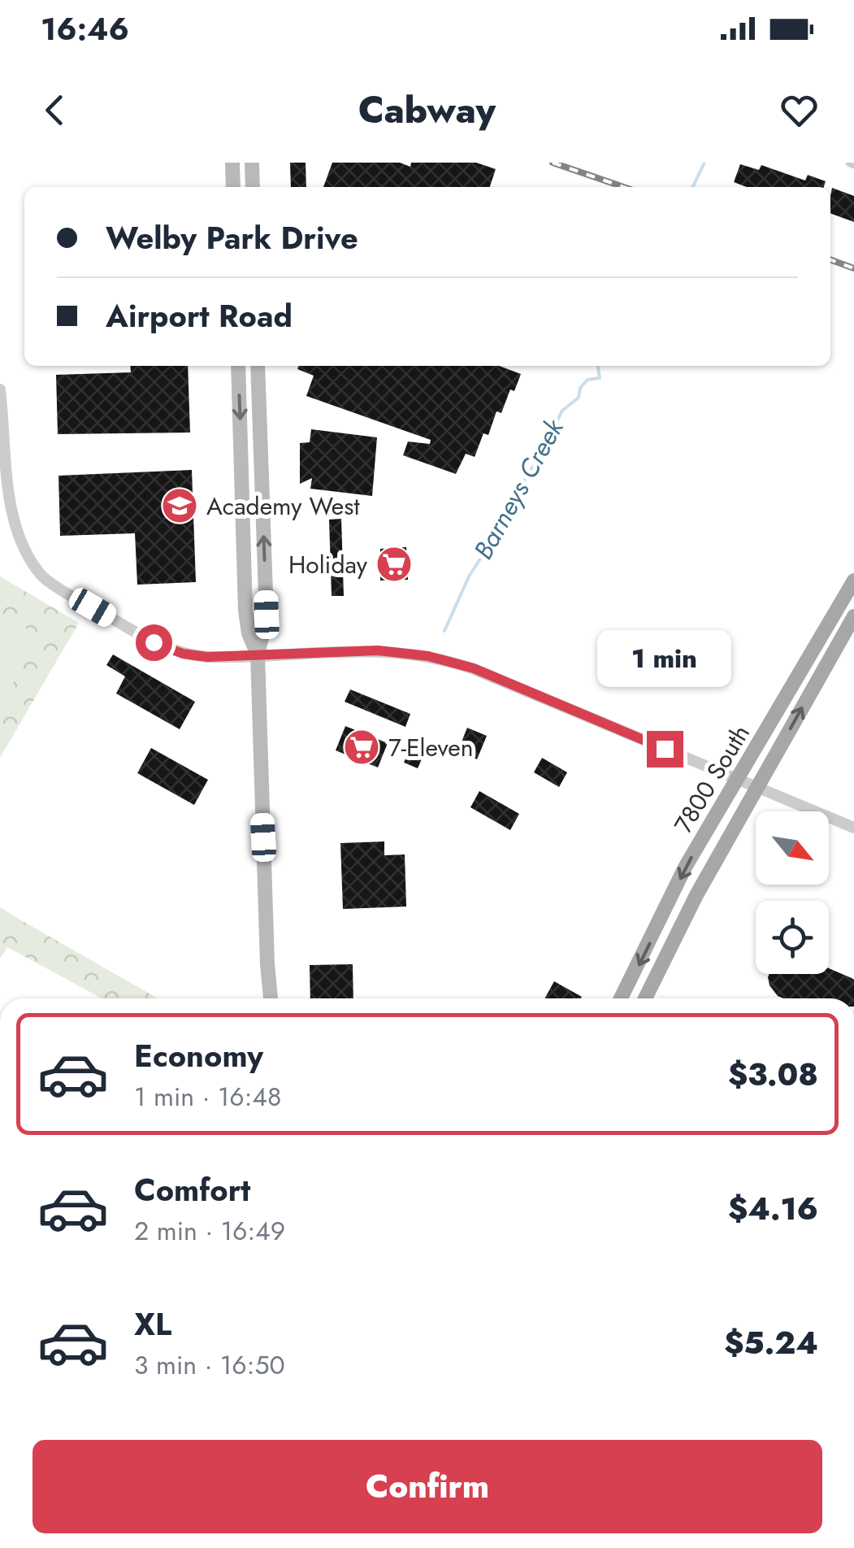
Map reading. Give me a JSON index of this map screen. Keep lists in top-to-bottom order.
{
  "streets": {
    "main road": ["7800 South"]
  },
  "water": ["Barneys Creek"],
  "places": {
    "school or university": ["Academy West"],
    "supermarket": ["Holiday", "7-Eleven"]
  },
  "north": "bottom right",
  "page": {
    "status": "16:46",
    "header": "Cabway",
    "banner": ["Welby Park Drive", "Airport Road"],
    "bubble": "1 min",
    "list": [
      {
        "name": "Economy",
        "note": "1 min · 16:48",
        "value": "$3.08"
      },
      {
        "name": "Comfort",
        "note": "2 min · 16:49",
        "value": "$4.16"
      },
      {
        "name": "XL",
        "note": "3 min · 16:50",
        "value": "$5.24"
      }
    ],
    "buttons": "Confirm"
  }
}
